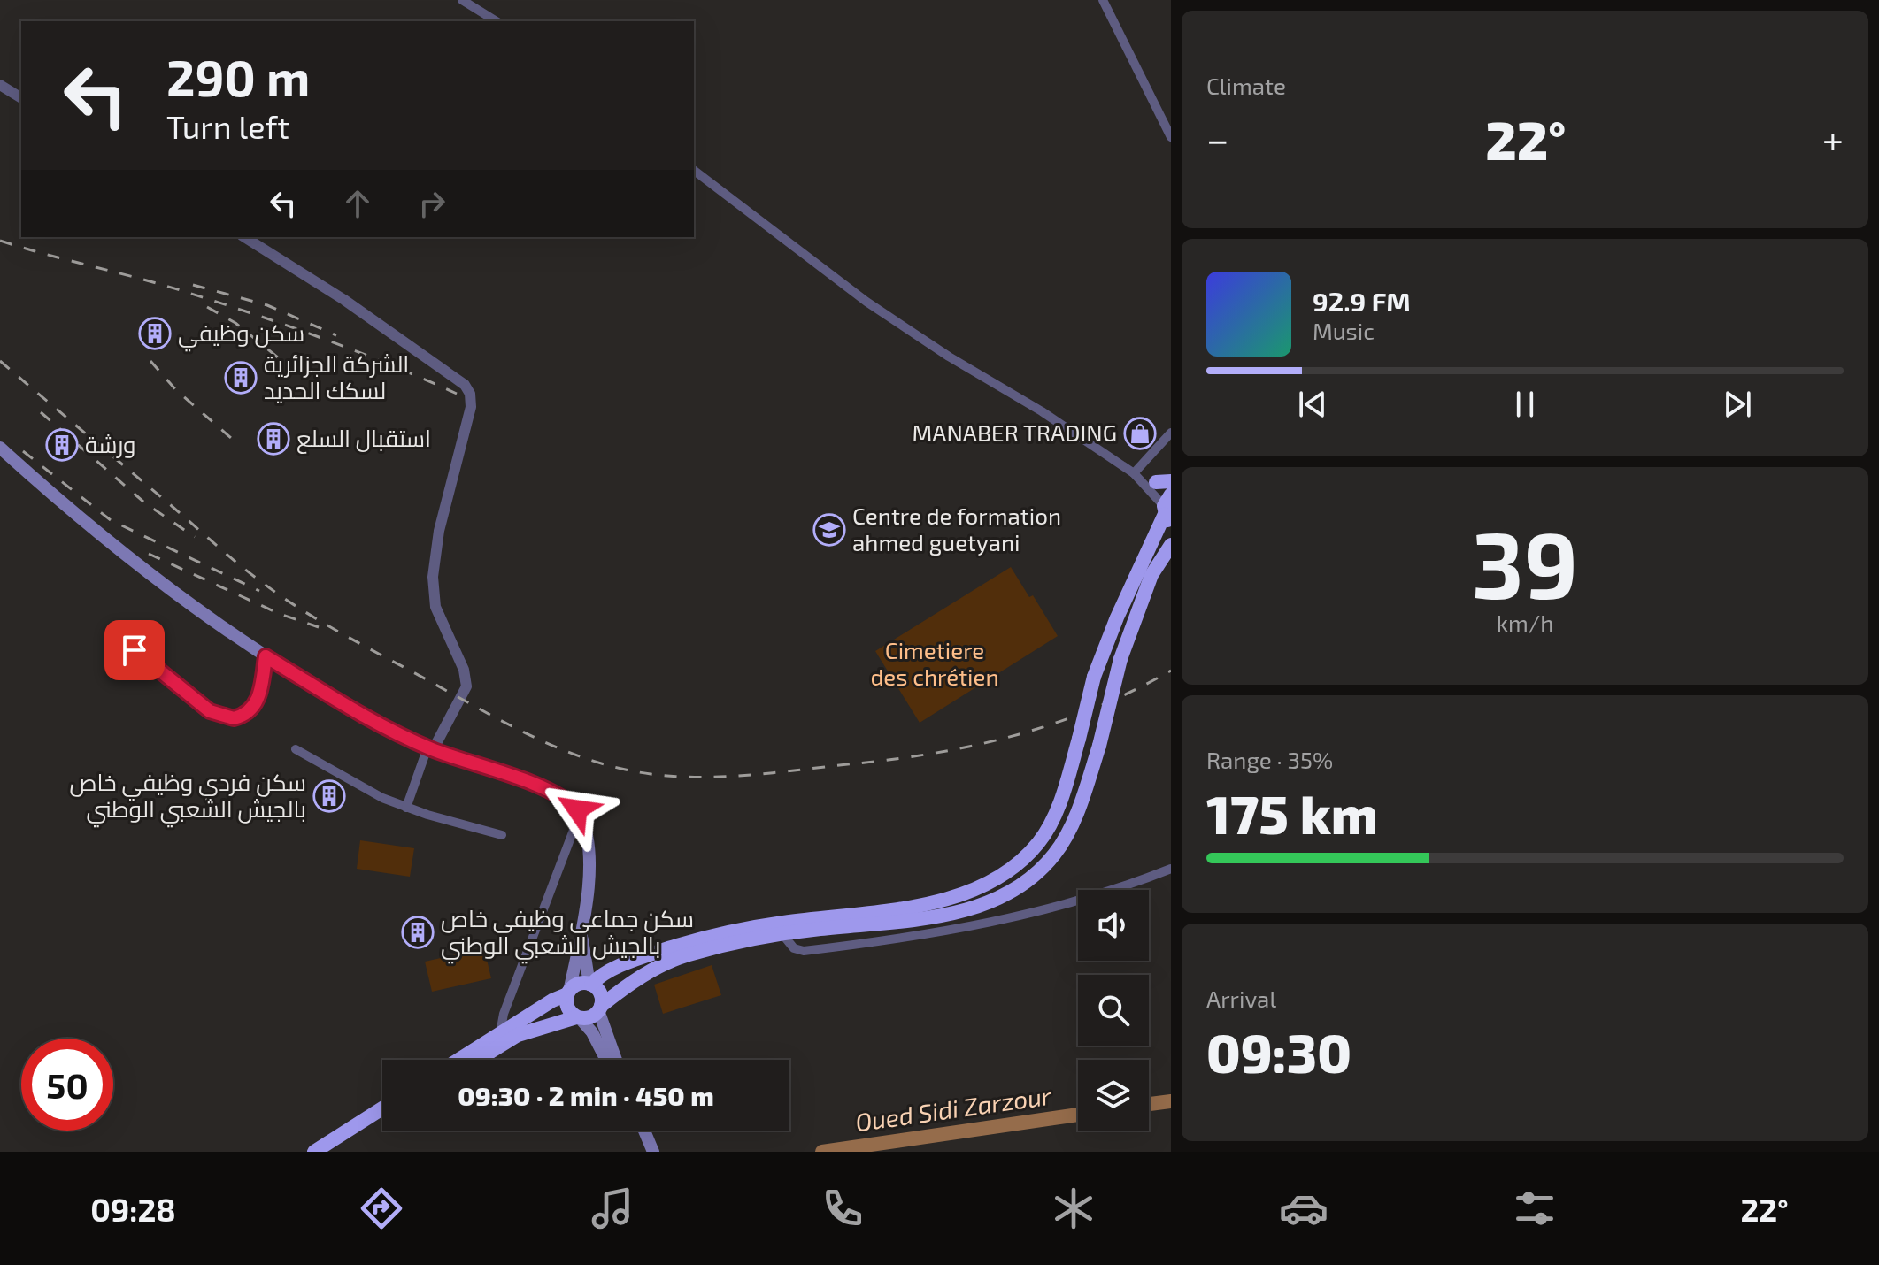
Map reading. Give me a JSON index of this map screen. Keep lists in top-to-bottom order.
{
  "water": ["Oued Sidi Zarzour"],
  "parks": ["Cimetiere des chrétien"],
  "places": {
    "building": [
      "سكن وظيفي",
      "الشركة الجزائرية لسكك الحديد",
      "استقبال السلع",
      "ورشة",
      "سكن فردي وظيفي خاص بالجيش الشعبي الوطني",
      "سكن جماعي وظيفي خاص بالجيش الشعبي الوطني"
    ],
    "shop": ["MANABER TRADING"],
    "school or university": ["Centre de formation ahmed guetyani"]
  },
  "page": {
    "tile": [
      "Climate",
      ["39", "km/h"],
      ["Range · 35%", "175 km"],
      ["Arrival", "09:30"]
    ],
    "turn": ["290 m", "Turn left"],
    "heat": ["−", "22°", "+"],
    "song": ["92.9 FM", "Music"],
    "limit": "50",
    "trip": "09:30 · 2 min · 450 m",
    "tabs": ["09:28", "22°"]
  }
}
